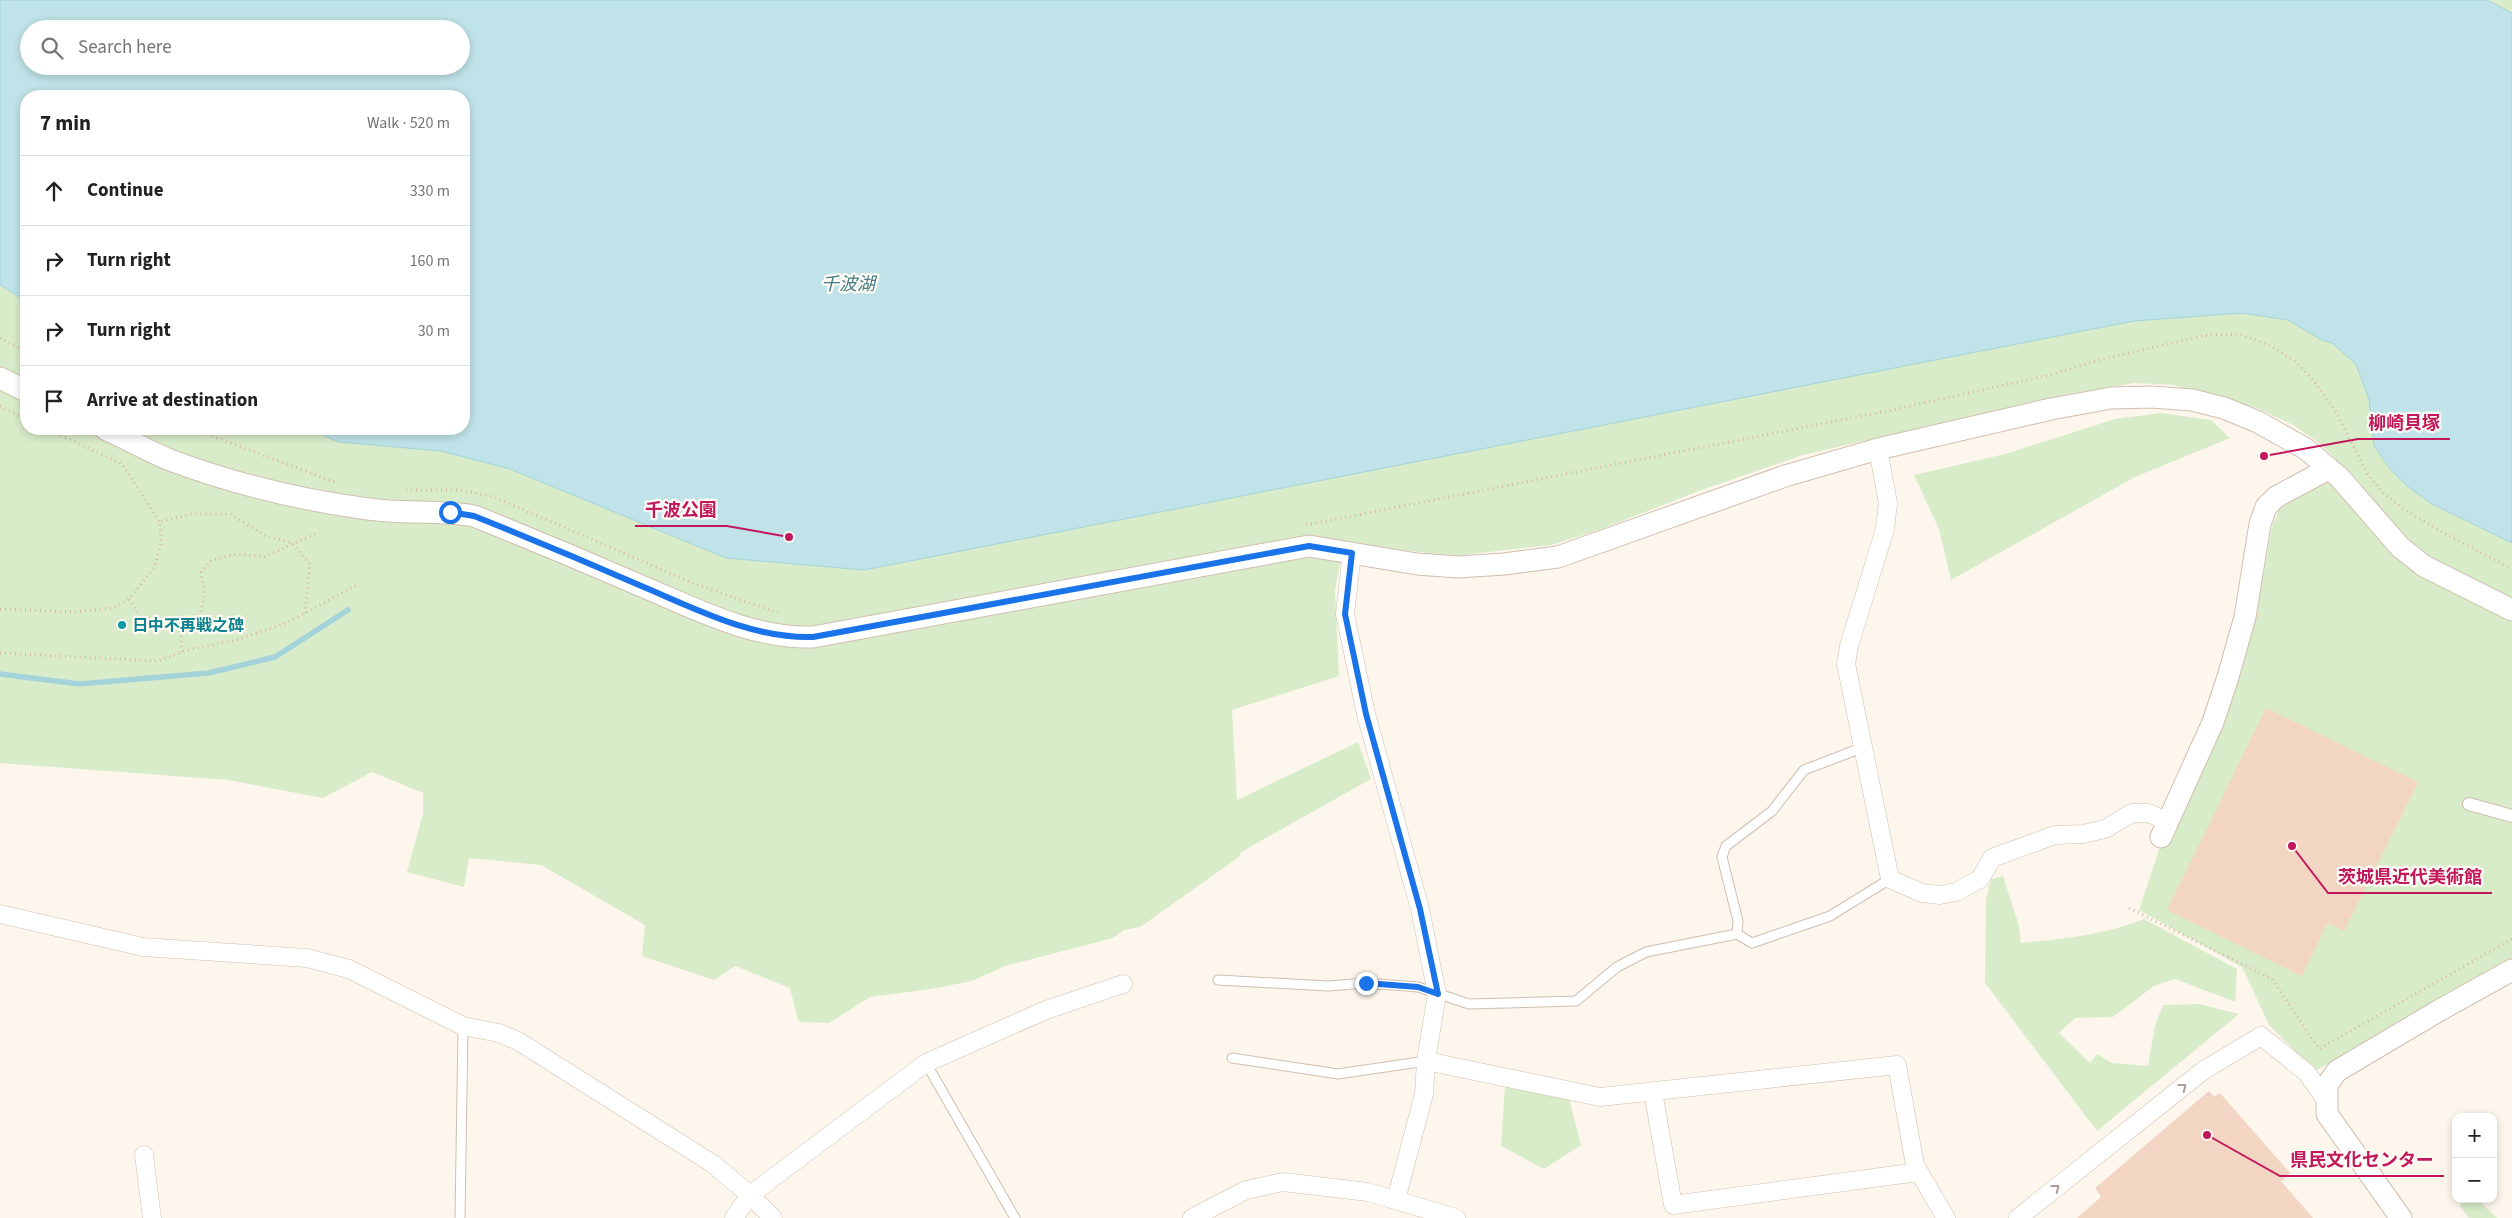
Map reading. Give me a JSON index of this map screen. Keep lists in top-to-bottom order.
{
  "water": ["千波湖"],
  "places": [
    "柳崎貝塚",
    "千波公園",
    "日中不再戦之碑",
    "茨城県近代美術館",
    "県民文化センター"
  ],
  "page": {
    "search": "Search here",
    "heading": ["7 min", "Walk · 520 m"],
    "list": [
      ["Continue", "330 m"],
      ["Turn right", "160 m"],
      ["Turn right", "30 m"],
      "Arrive at destination"
    ],
    "map_buttons": ["+", "−"]
  }
}
